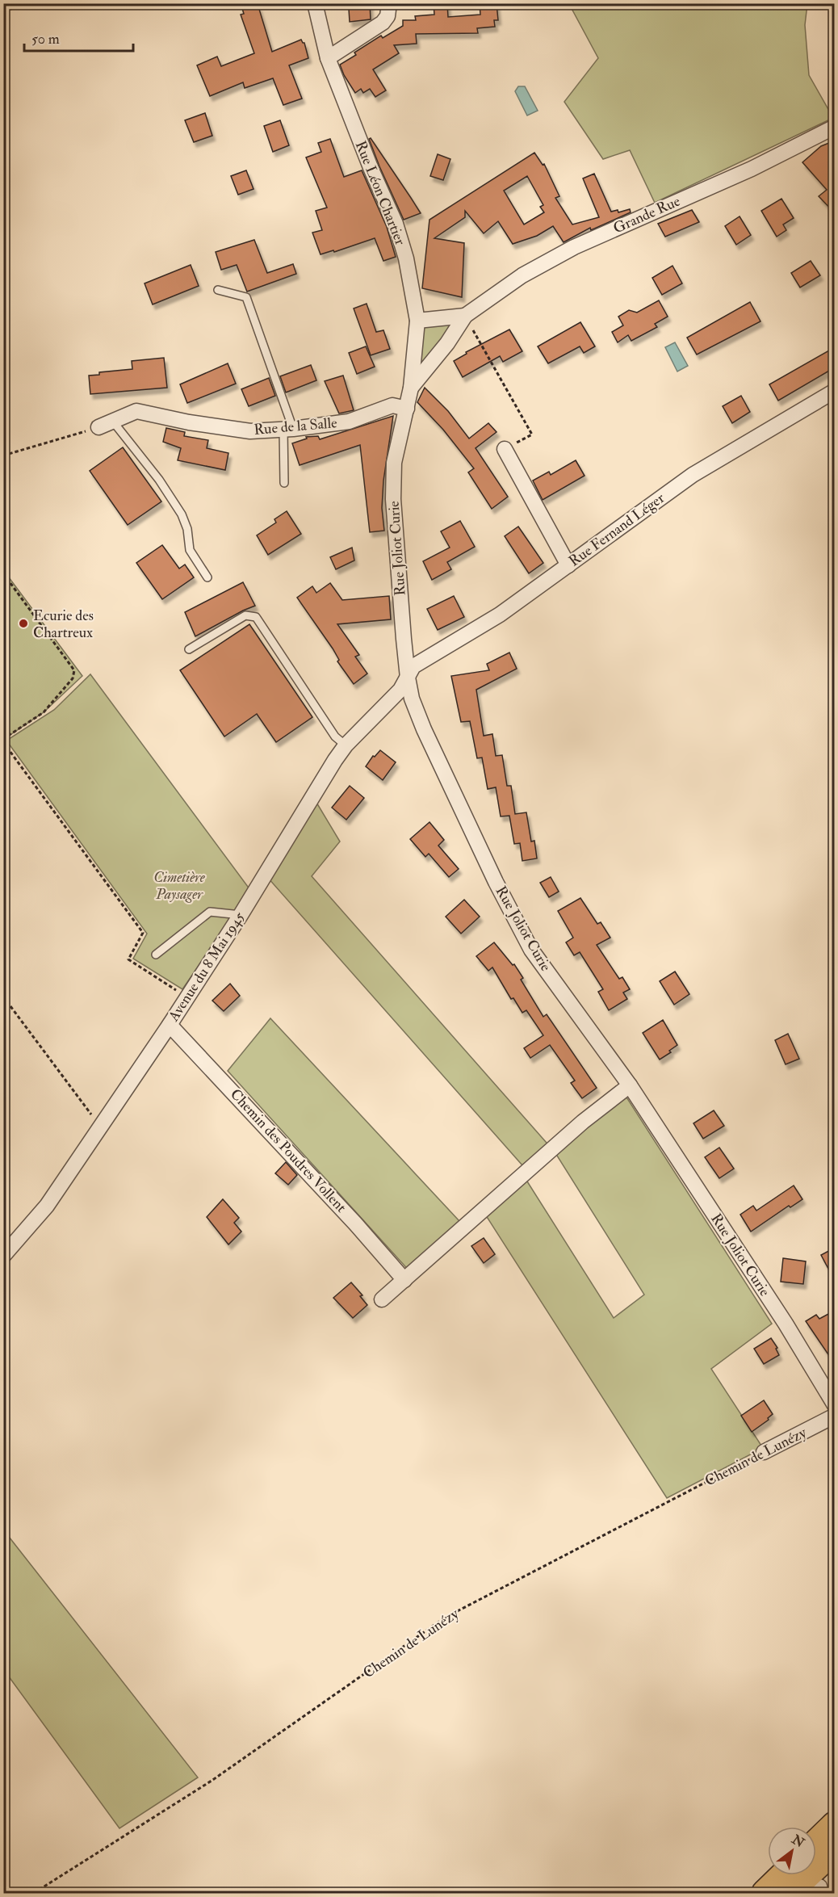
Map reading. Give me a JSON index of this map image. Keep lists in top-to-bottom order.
{
  "streets": {
    "street": [
      "Rue Léon Chartier",
      "Grande Rue",
      "Rue de la Salle",
      "Rue Fernand Léger",
      "Rue Joliot Curie",
      "Avenue du 8 Mai 1945",
      "Chemin des Poudres Vollent",
      "Chemin de Lunézy"
    ]
  },
  "crossings": [
    ["Rue Léon Chartier", "Grande Rue"],
    ["Rue Léon Chartier", "Rue Joliot Curie"],
    ["Grande Rue", "Rue Joliot Curie"],
    ["Rue de la Salle", "Rue Joliot Curie"],
    ["Rue Fernand Léger", "Rue Joliot Curie"],
    ["Rue Fernand Léger", "Avenue du 8 Mai 1945"],
    ["Rue Joliot Curie", "Avenue du 8 Mai 1945"],
    ["Avenue du 8 Mai 1945", "Chemin des Poudres Vollent"]
  ],
  "parks": ["Cimetière Paysager"],
  "places": ["Ecurie des Chartreux"],
  "scale_bar": "50 m",
  "north": "top right"
}
